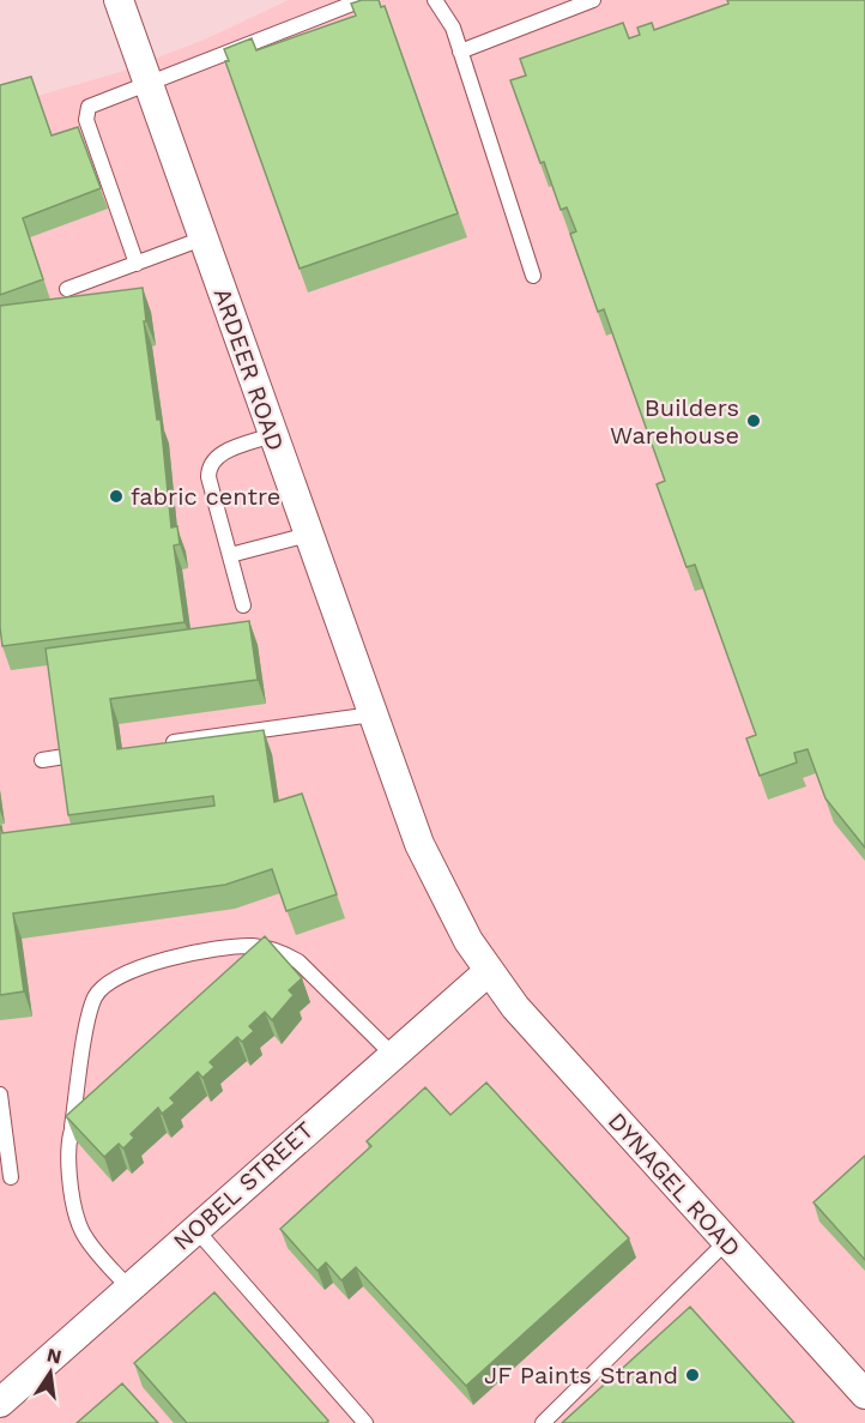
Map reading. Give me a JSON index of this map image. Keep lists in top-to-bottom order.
{
  "streets": {
    "street": ["ARDEER ROAD", "DYNAGEL ROAD", "NOBEL STREET"]
  },
  "crossings": [
    ["ARDEER ROAD", "DYNAGEL ROAD"],
    ["ARDEER ROAD", "NOBEL STREET"],
    ["DYNAGEL ROAD", "NOBEL STREET"]
  ],
  "places": ["Builders Warehouse", "fabric centre", "JF Paints Strand"],
  "north": "top"
}
